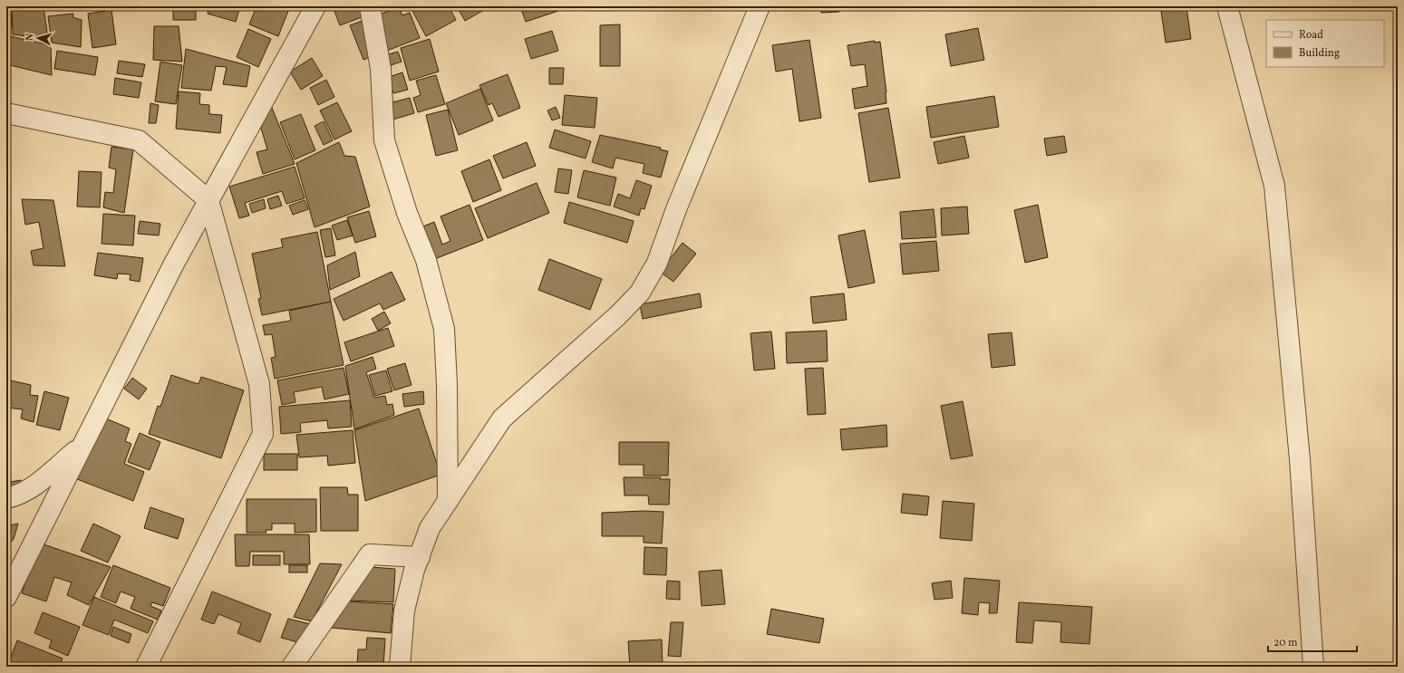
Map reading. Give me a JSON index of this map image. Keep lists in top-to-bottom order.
{
  "legend": ["Road", "Building"],
  "scale_bar": "20 m",
  "north": "left"
}
